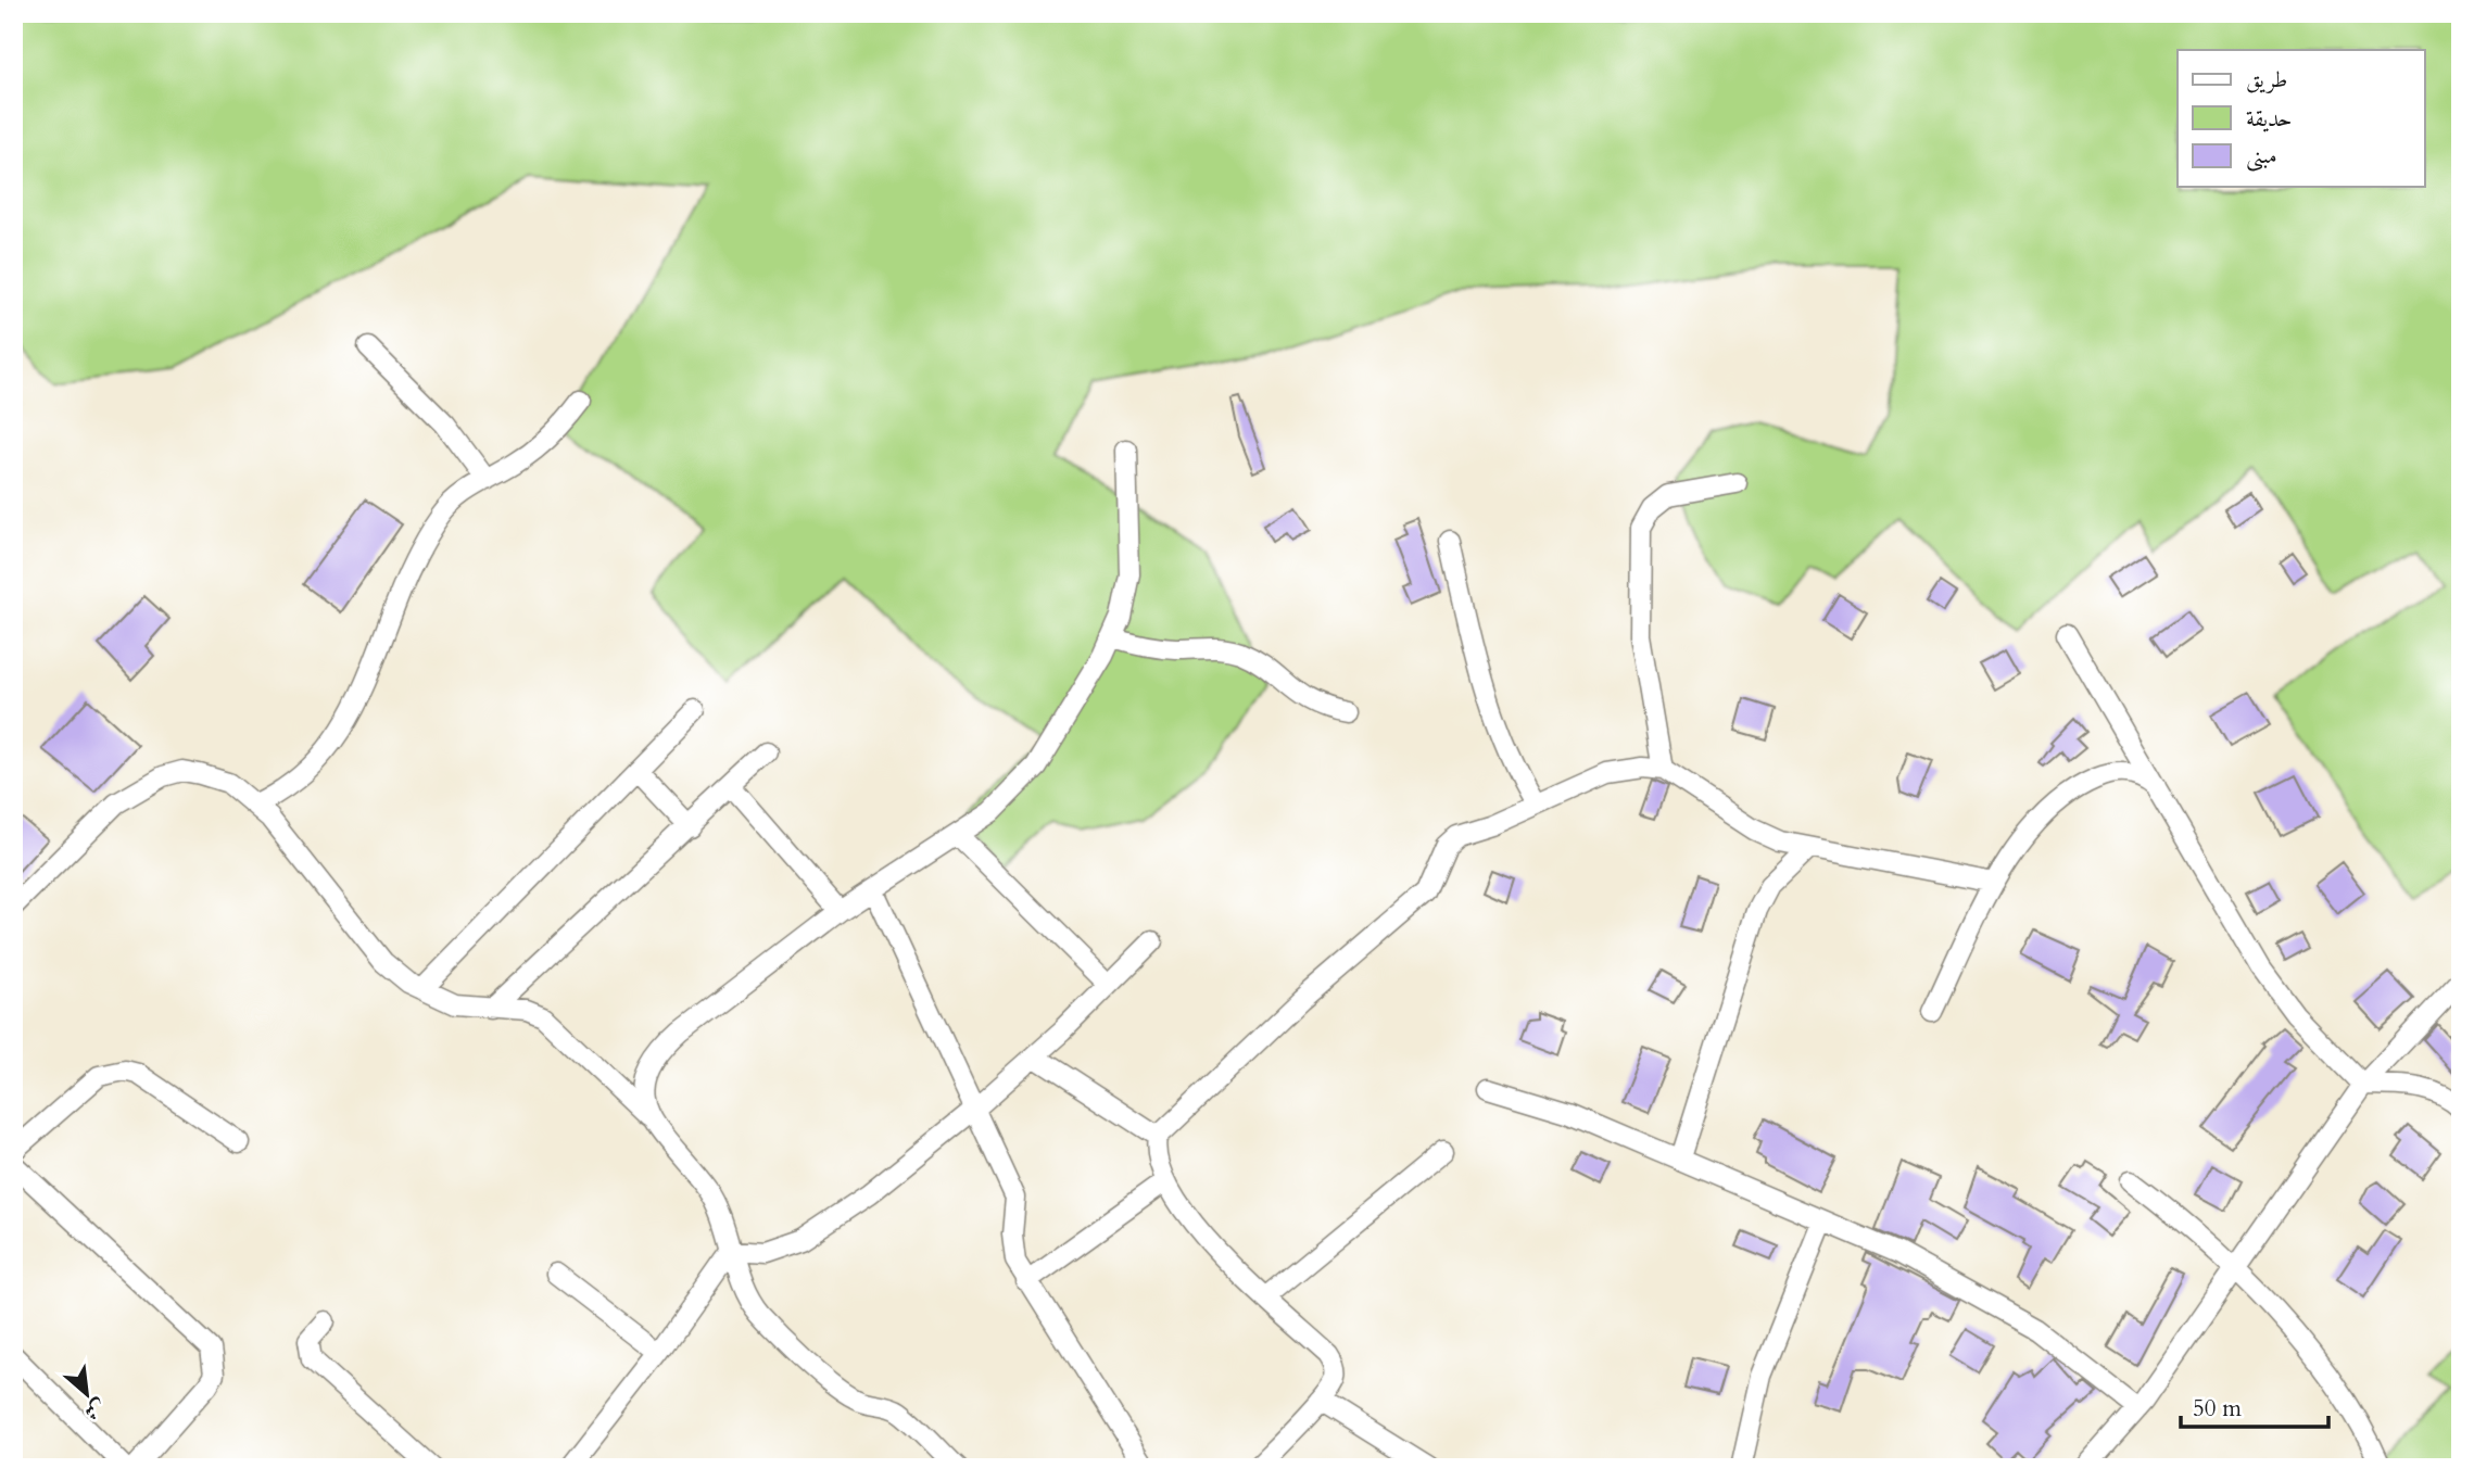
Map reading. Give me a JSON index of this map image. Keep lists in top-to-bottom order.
{
  "legend": ["طريق", "حديقة", "مبنى"],
  "scale_bar": "50 m",
  "north": "bottom right"
}
